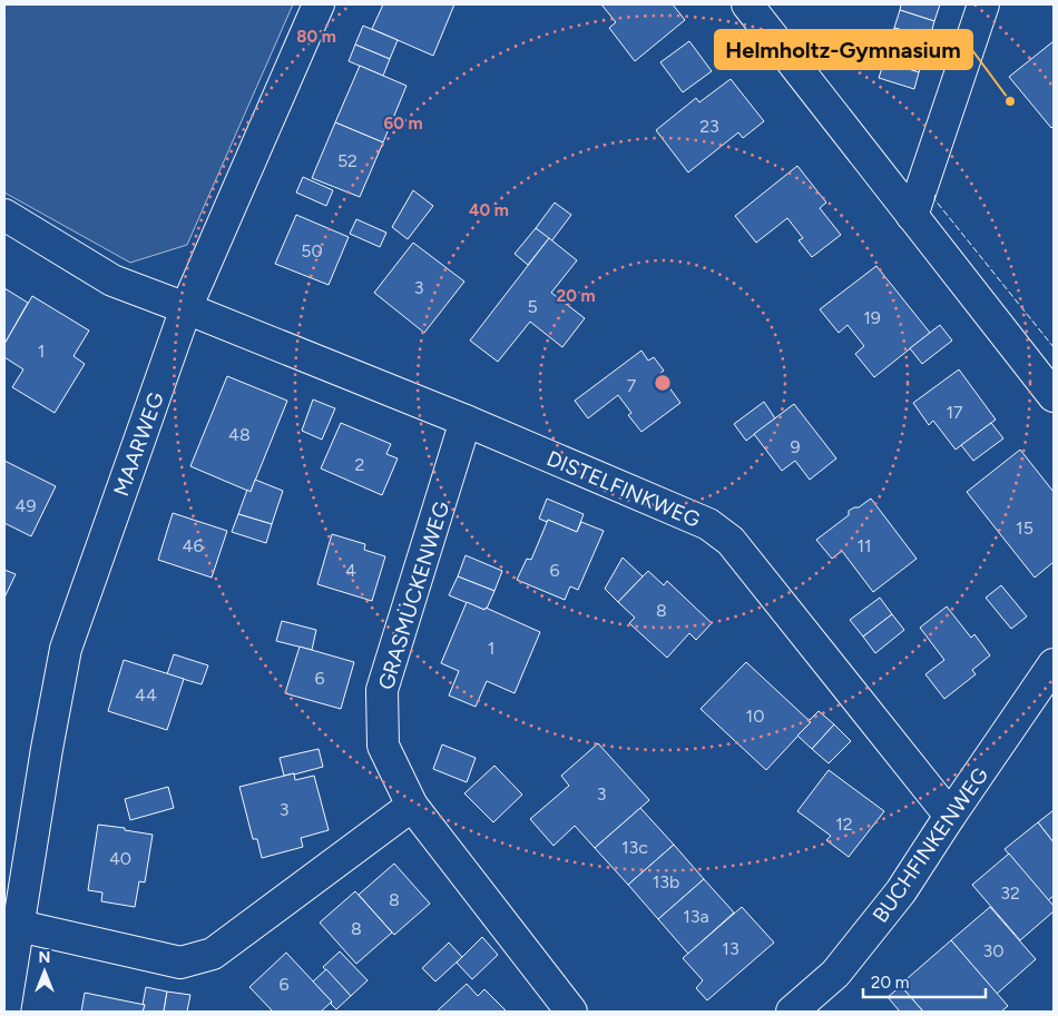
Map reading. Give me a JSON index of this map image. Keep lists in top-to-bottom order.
{
  "streets": {
    "street": [
      "MAARWEG",
      "DISTELFINKWEG",
      "GRASMÜCKENWEG",
      "BUCHFINKENWEG"
    ]
  },
  "crossings": [
    ["MAARWEG", "DISTELFINKWEG"],
    ["DISTELFINKWEG", "GRASMÜCKENWEG"],
    ["DISTELFINKWEG", "BUCHFINKENWEG"]
  ],
  "places": ["Helmholtz-Gymnasium"],
  "house_numbers": [
    "23",
    "52",
    "50",
    "3",
    "5",
    "19",
    "1",
    "7",
    "17",
    "48",
    "9",
    "2",
    "49",
    "15",
    "46",
    "11",
    "4",
    "6",
    "8",
    "1",
    "6",
    "44",
    "10",
    "3",
    "3",
    "12",
    "13c",
    "40",
    "13b",
    "32",
    "8",
    "13a",
    "8",
    "13",
    "30",
    "6"
  ],
  "scale_bar": "20 m",
  "north": "top",
  "rings": [
    "80 m",
    "60 m",
    "40 m",
    "20 m"
  ]
}
